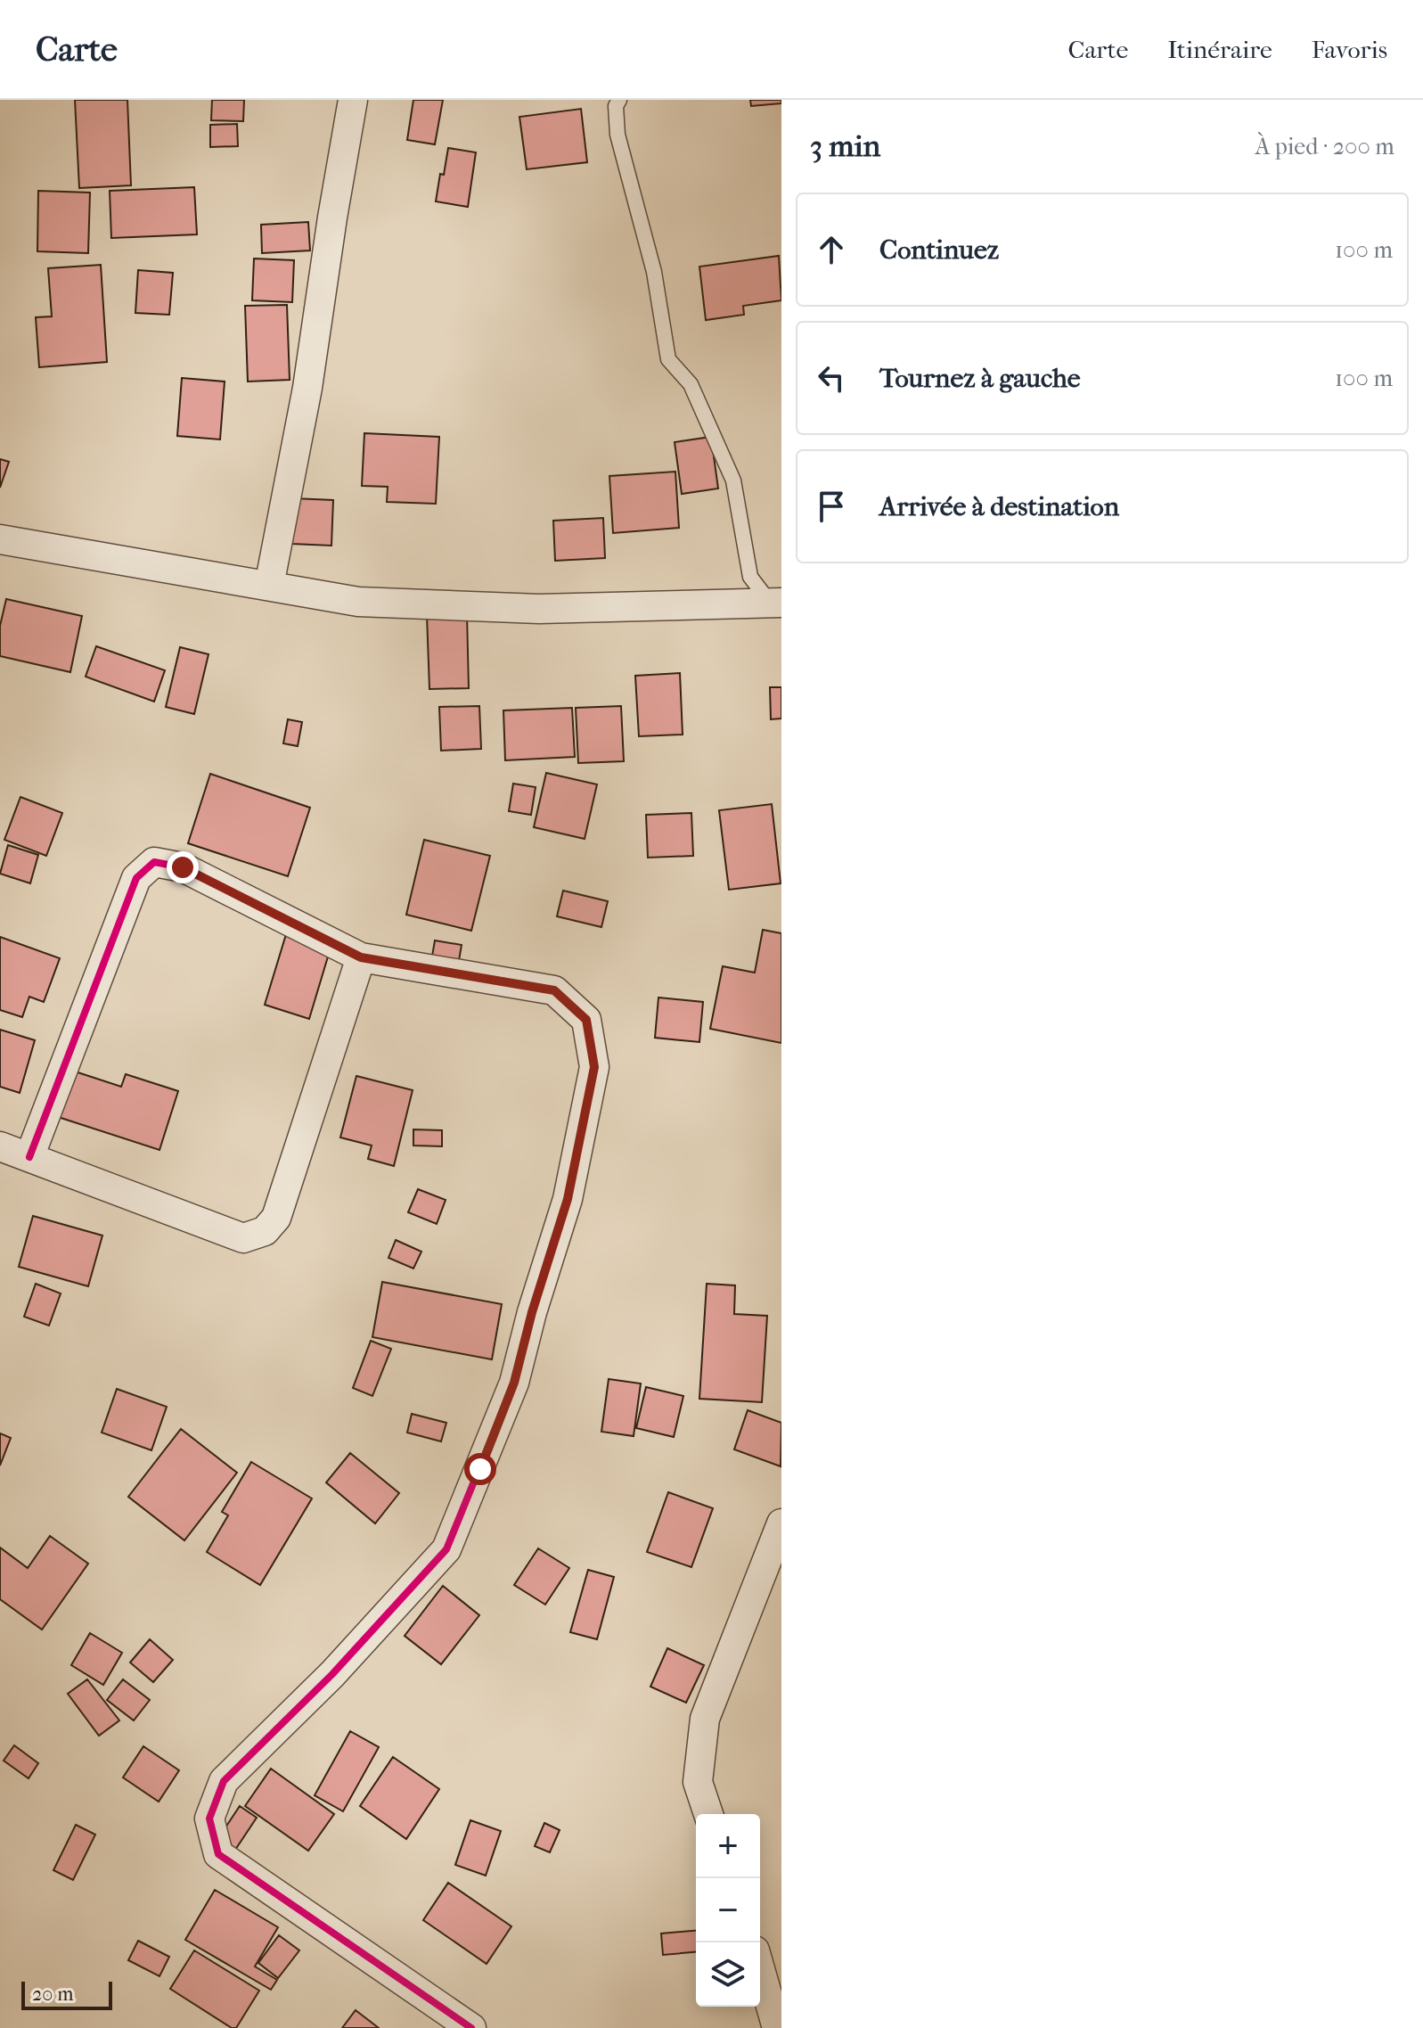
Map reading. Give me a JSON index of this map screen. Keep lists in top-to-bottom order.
{
  "scale_bar": "20 m",
  "page": {
    "header": "Carte",
    "nav": ["Carte", "Itinéraire", "Favoris"],
    "heading": ["3 min", "À pied · 200 m"],
    "list": [
      ["Continuez", "100 m"],
      ["Tournez à gauche", "100 m"],
      "Arrivée à destination"
    ],
    "map_buttons": ["+", "−"],
    "scale": "20 m"
  }
}
